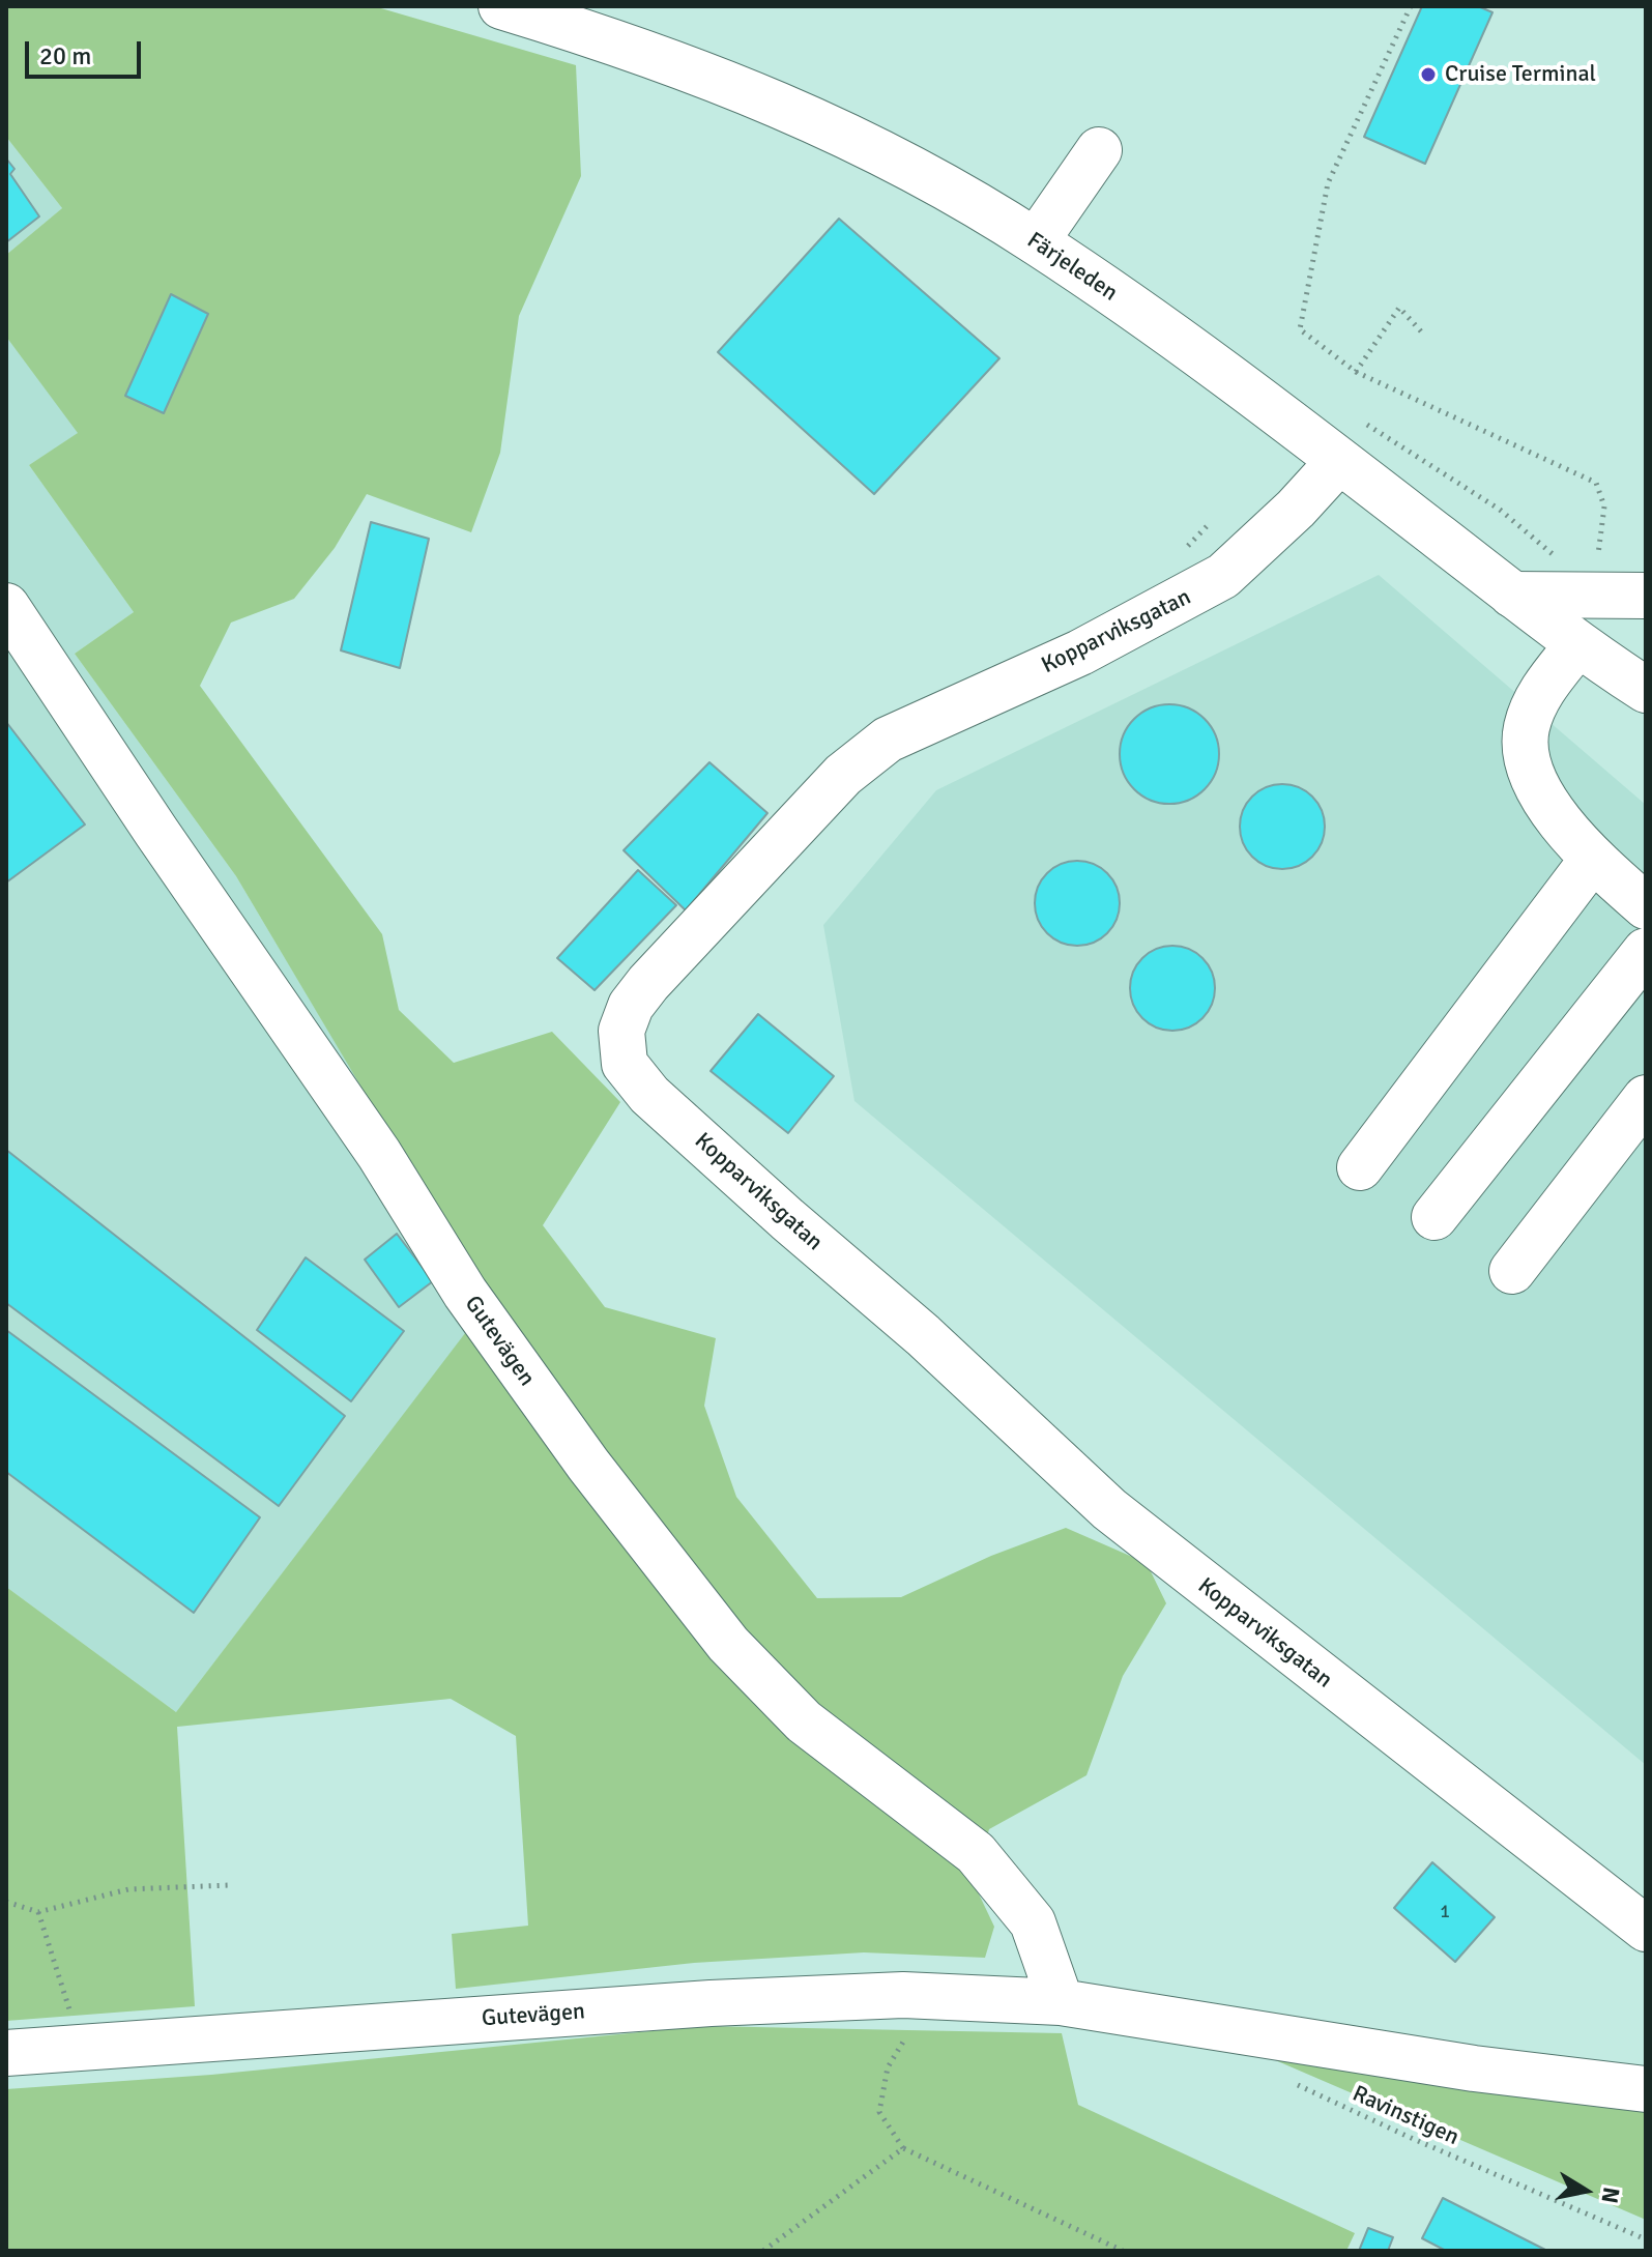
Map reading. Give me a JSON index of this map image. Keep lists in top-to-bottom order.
{
  "streets": {
    "street": ["Färjeleden", "Kopparviksgatan", "Gutevägen"],
    "path": ["Ravinstigen"]
  },
  "crossings": [
    ["Färjeleden", "Kopparviksgatan"]
  ],
  "places": ["Cruise Terminal"],
  "house_numbers": ["1"],
  "scale_bar": "20 m",
  "north": "right"
}
